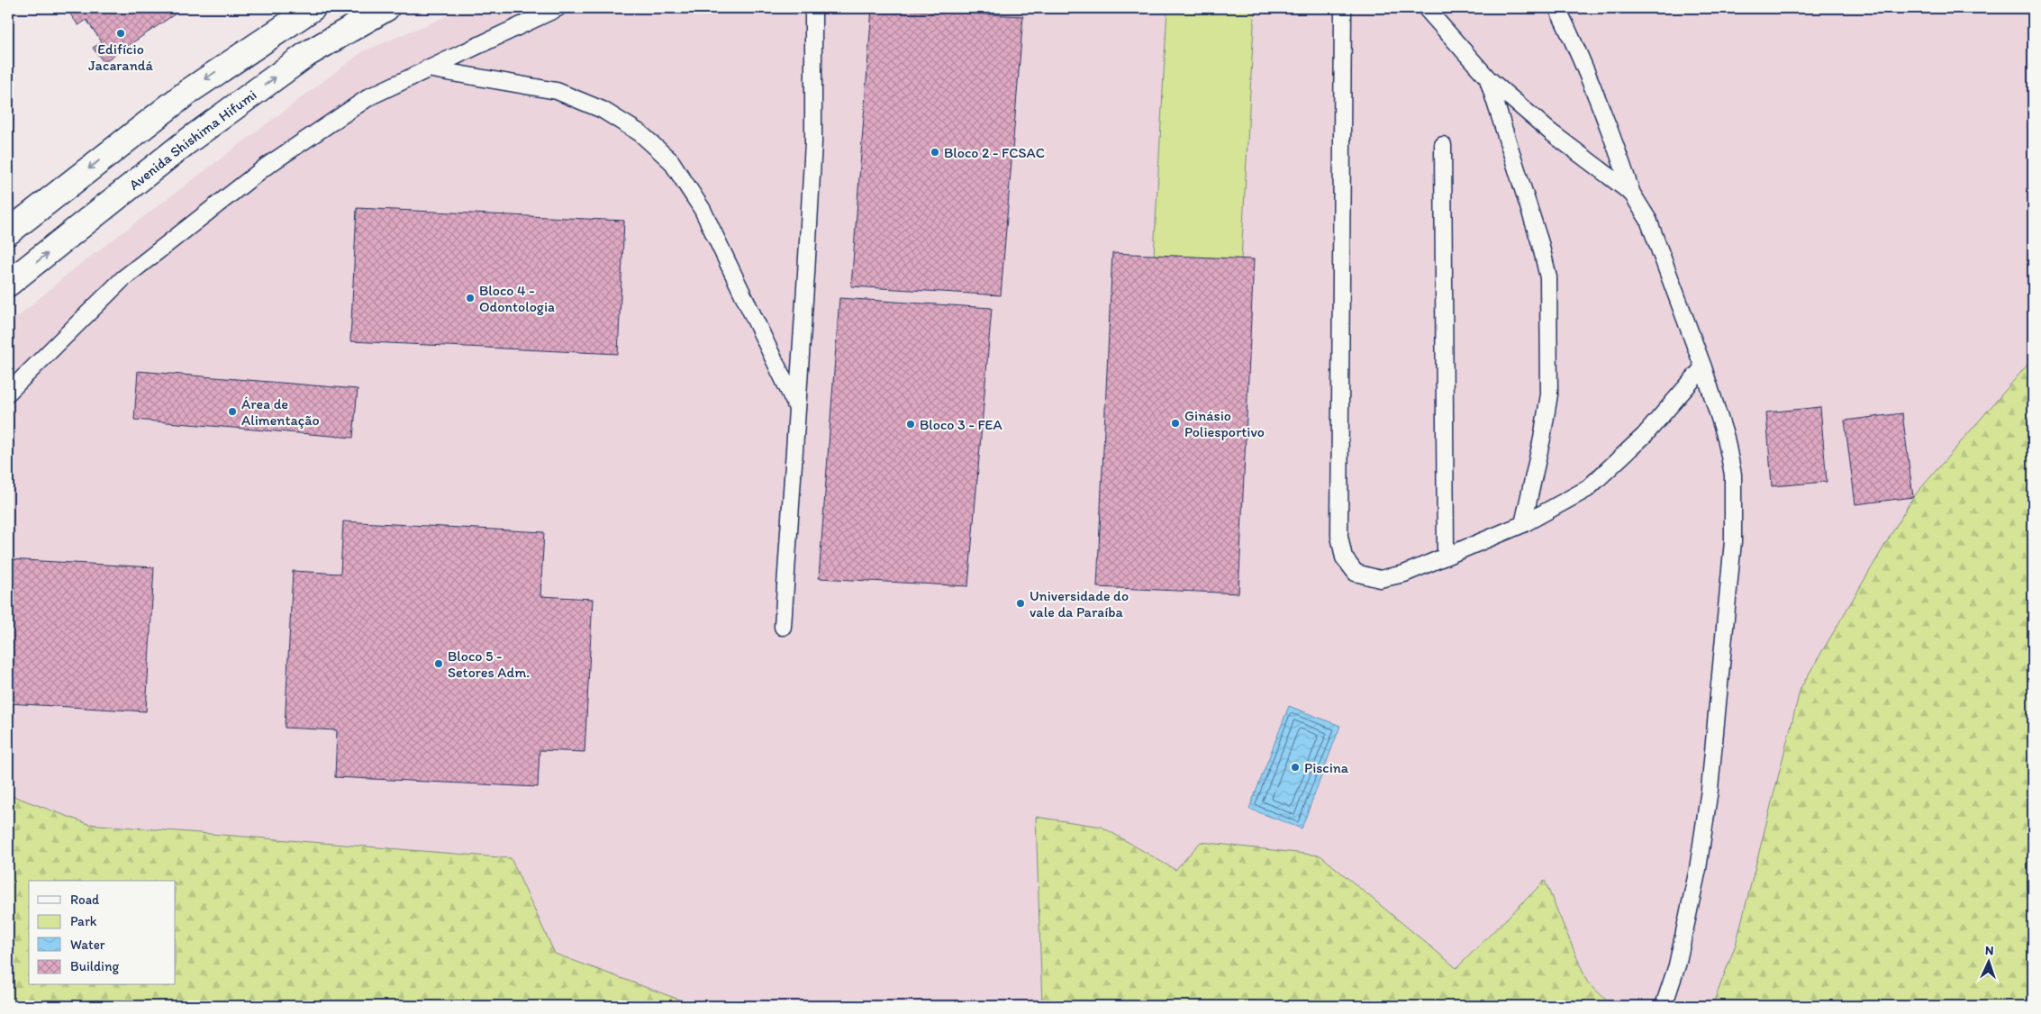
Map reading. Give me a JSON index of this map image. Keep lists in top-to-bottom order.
{
  "streets": {
    "street": ["Avenida Shishima Hifumi"]
  },
  "places": [
    "Edifício Jacarandá",
    "Bloco 2 - FCSAC",
    "Bloco 4 - Odontologia",
    "Área de Alimentação",
    "Ginásio Poliesportivo",
    "Bloco 3 - FEA",
    "Universidade do vale da Paraíba",
    "Bloco 5 - Setores Adm.",
    "Piscina"
  ],
  "legend": [
    "Road",
    "Park",
    "Water",
    "Building"
  ],
  "north": "top"
}
